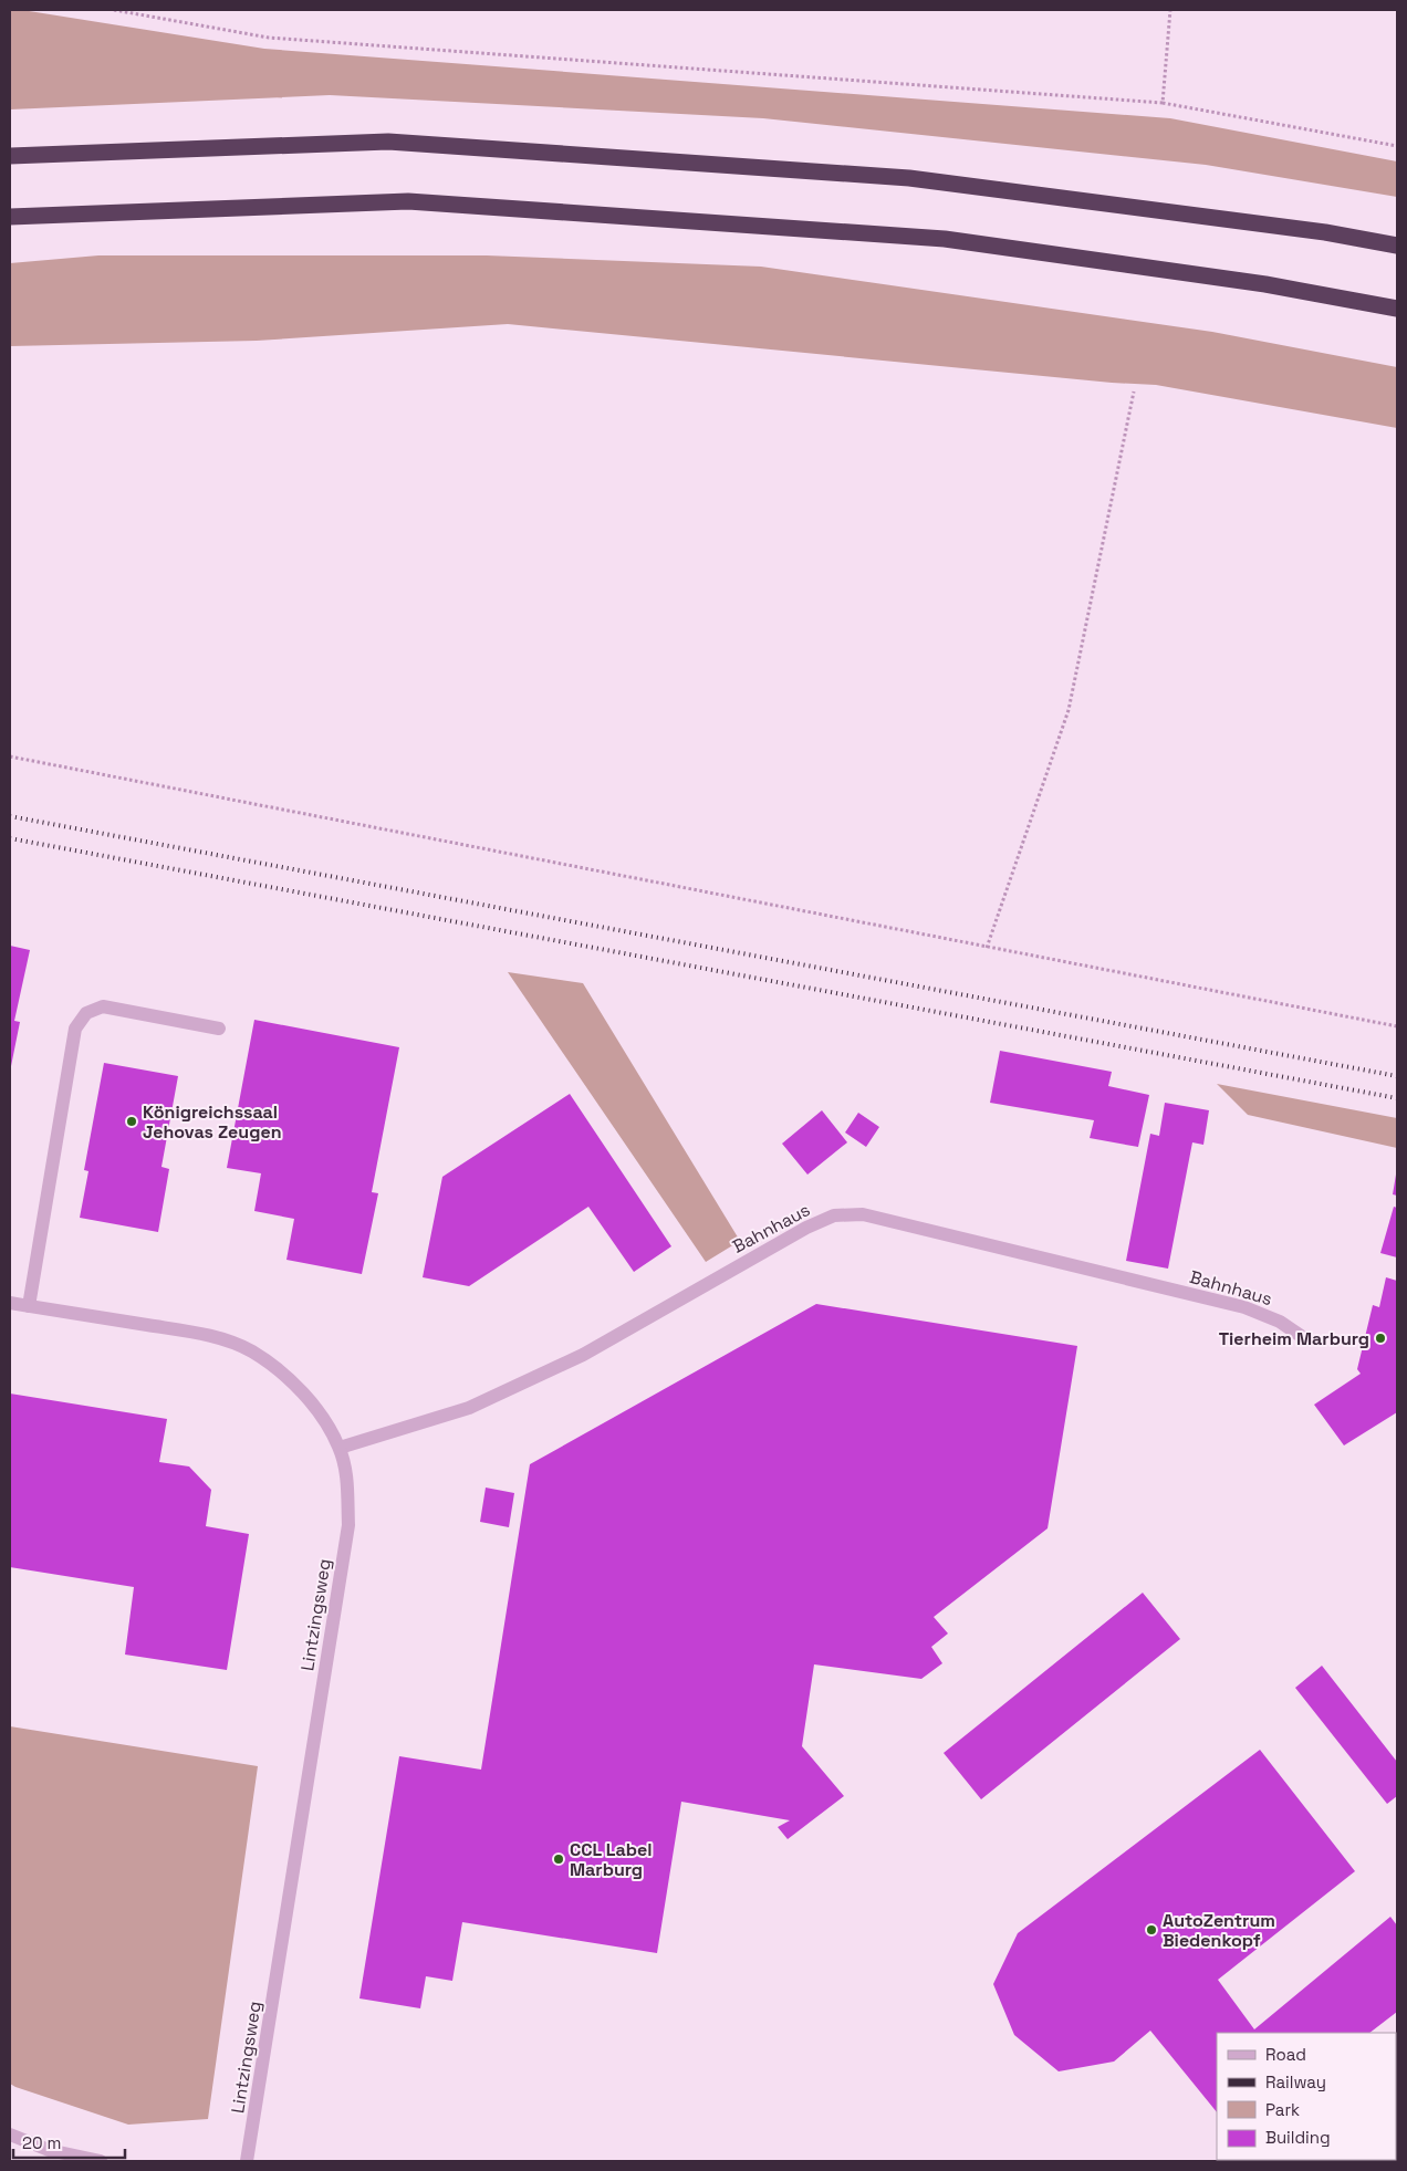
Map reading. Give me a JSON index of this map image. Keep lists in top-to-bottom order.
{
  "streets": {
    "street": ["Bahnhaus", "Lintzingsweg"]
  },
  "crossings": [
    ["Bahnhaus", "Lintzingsweg"]
  ],
  "places": [
    "Königreichssaal Jehovas Zeugen",
    "Tierheim Marburg",
    "CCL Label Marburg",
    "AutoZentrum Biedenkopf"
  ],
  "legend": [
    "Road",
    "Railway",
    "Park",
    "Building"
  ],
  "scale_bar": "20 m"
}
